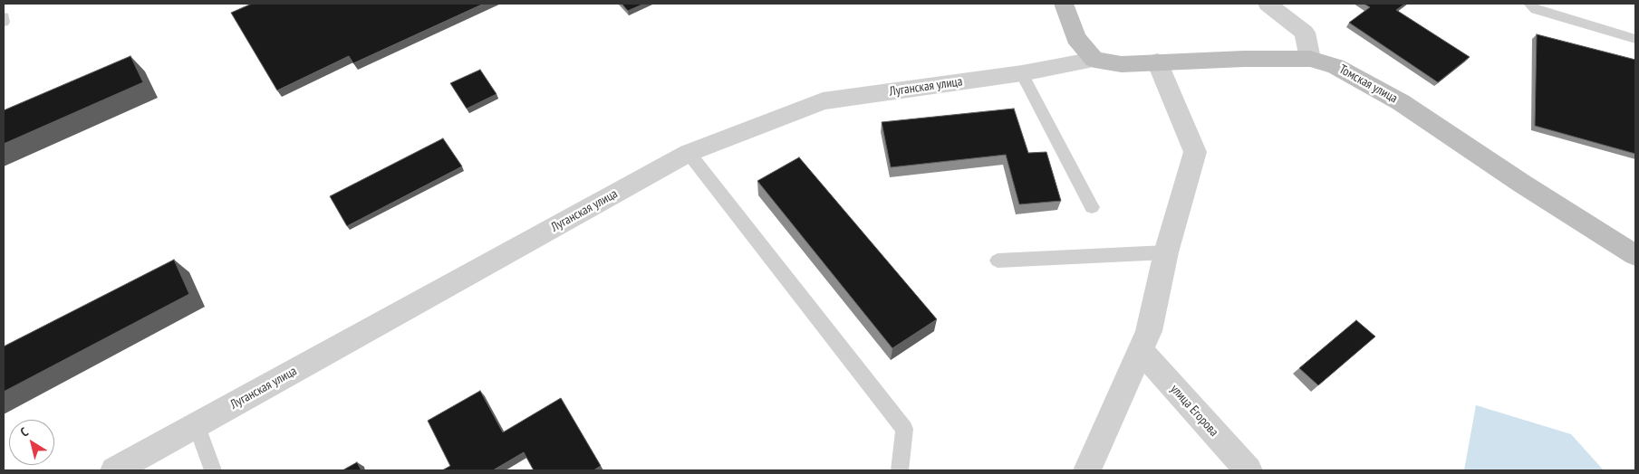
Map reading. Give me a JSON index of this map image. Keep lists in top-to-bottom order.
{
  "streets": {
    "street": ["Томская улица", "Луганская улица", "улица Егорова"]
  },
  "crossings": [
    ["Томская улица", "Луганская улица"]
  ],
  "north": "top left"
}
